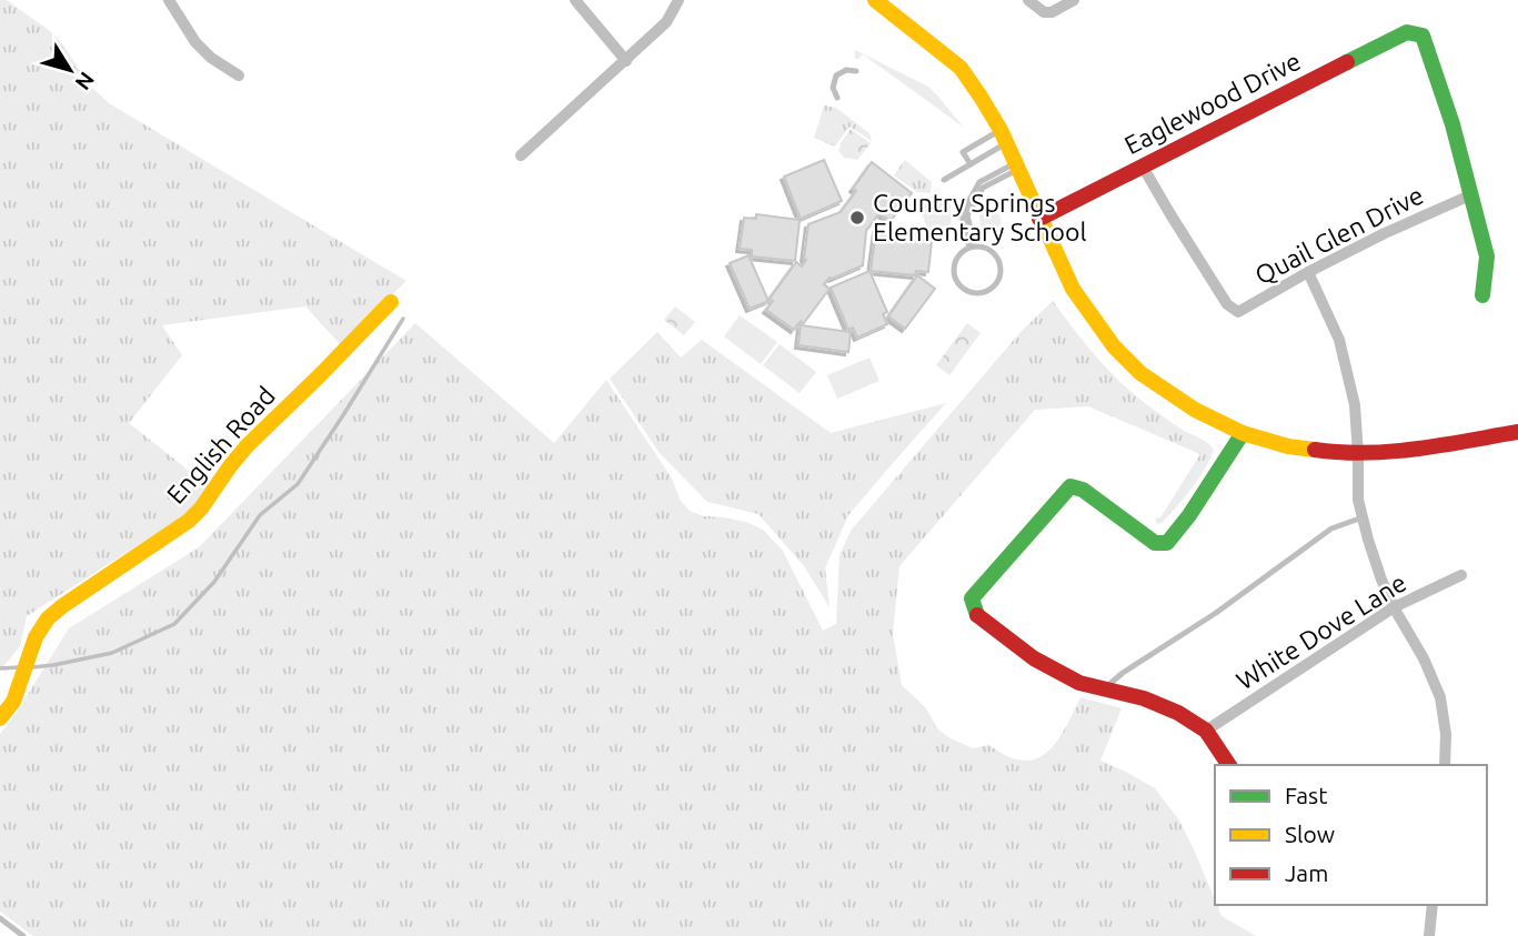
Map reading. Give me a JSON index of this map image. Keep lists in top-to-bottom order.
{
  "streets": {
    "street": [
      "Eaglewood Drive",
      "Quail Glen Drive",
      "English Road",
      "White Dove Lane"
    ]
  },
  "crossings": [
    ["Eaglewood Drive", "Quail Glen Drive"]
  ],
  "places": ["Country Springs Elementary School"],
  "legend": ["Fast", "Slow", "Jam"],
  "north": "bottom right"
}
